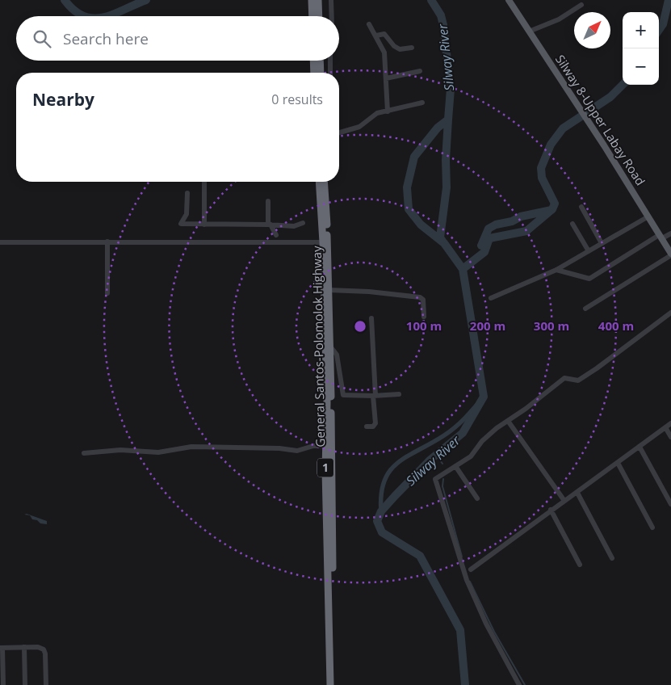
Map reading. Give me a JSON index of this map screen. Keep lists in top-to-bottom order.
{
  "streets": {
    "highway": ["General Santos-Polomolok Highway", "1"],
    "main road": ["Silway 8-Upper Labay Road"]
  },
  "crossings": [
    ["General Santos-Polomolok Highway", "1"]
  ],
  "water": ["Silway River"],
  "north": "top right",
  "page": {
    "map_buttons": ["+", "−"],
    "search": "Search here",
    "heading": ["Nearby", "0 results"]
  },
  "rings": [
    "100 m",
    "200 m",
    "300 m",
    "400 m"
  ]
}
